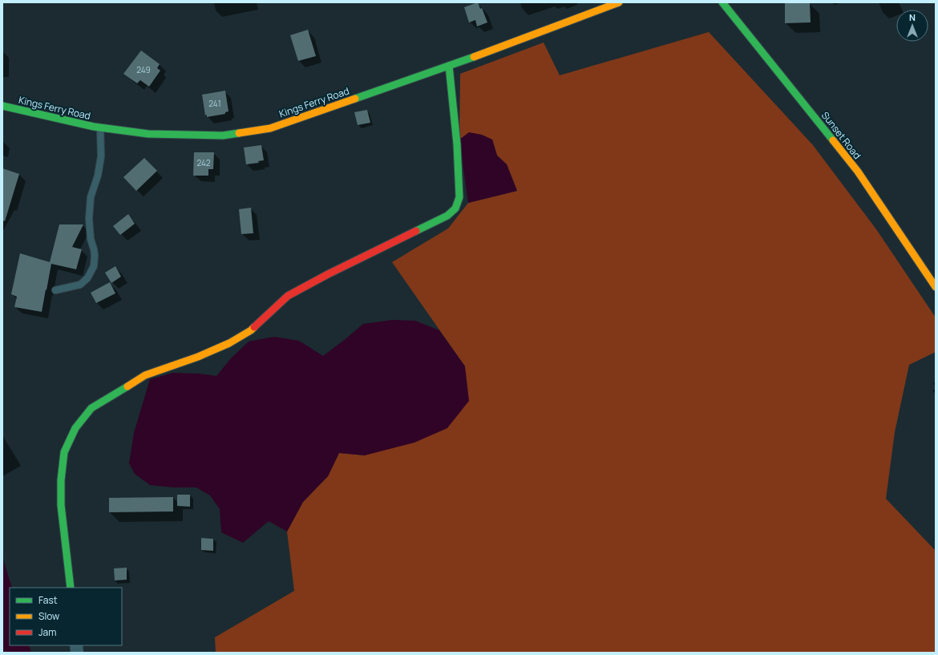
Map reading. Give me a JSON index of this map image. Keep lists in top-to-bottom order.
{
  "streets": {
    "street": ["Kings Ferry Road", "Sunset Road"]
  },
  "house_numbers": ["249", "241", "242"],
  "legend": ["Fast", "Slow", "Jam"],
  "north": "top"
}
